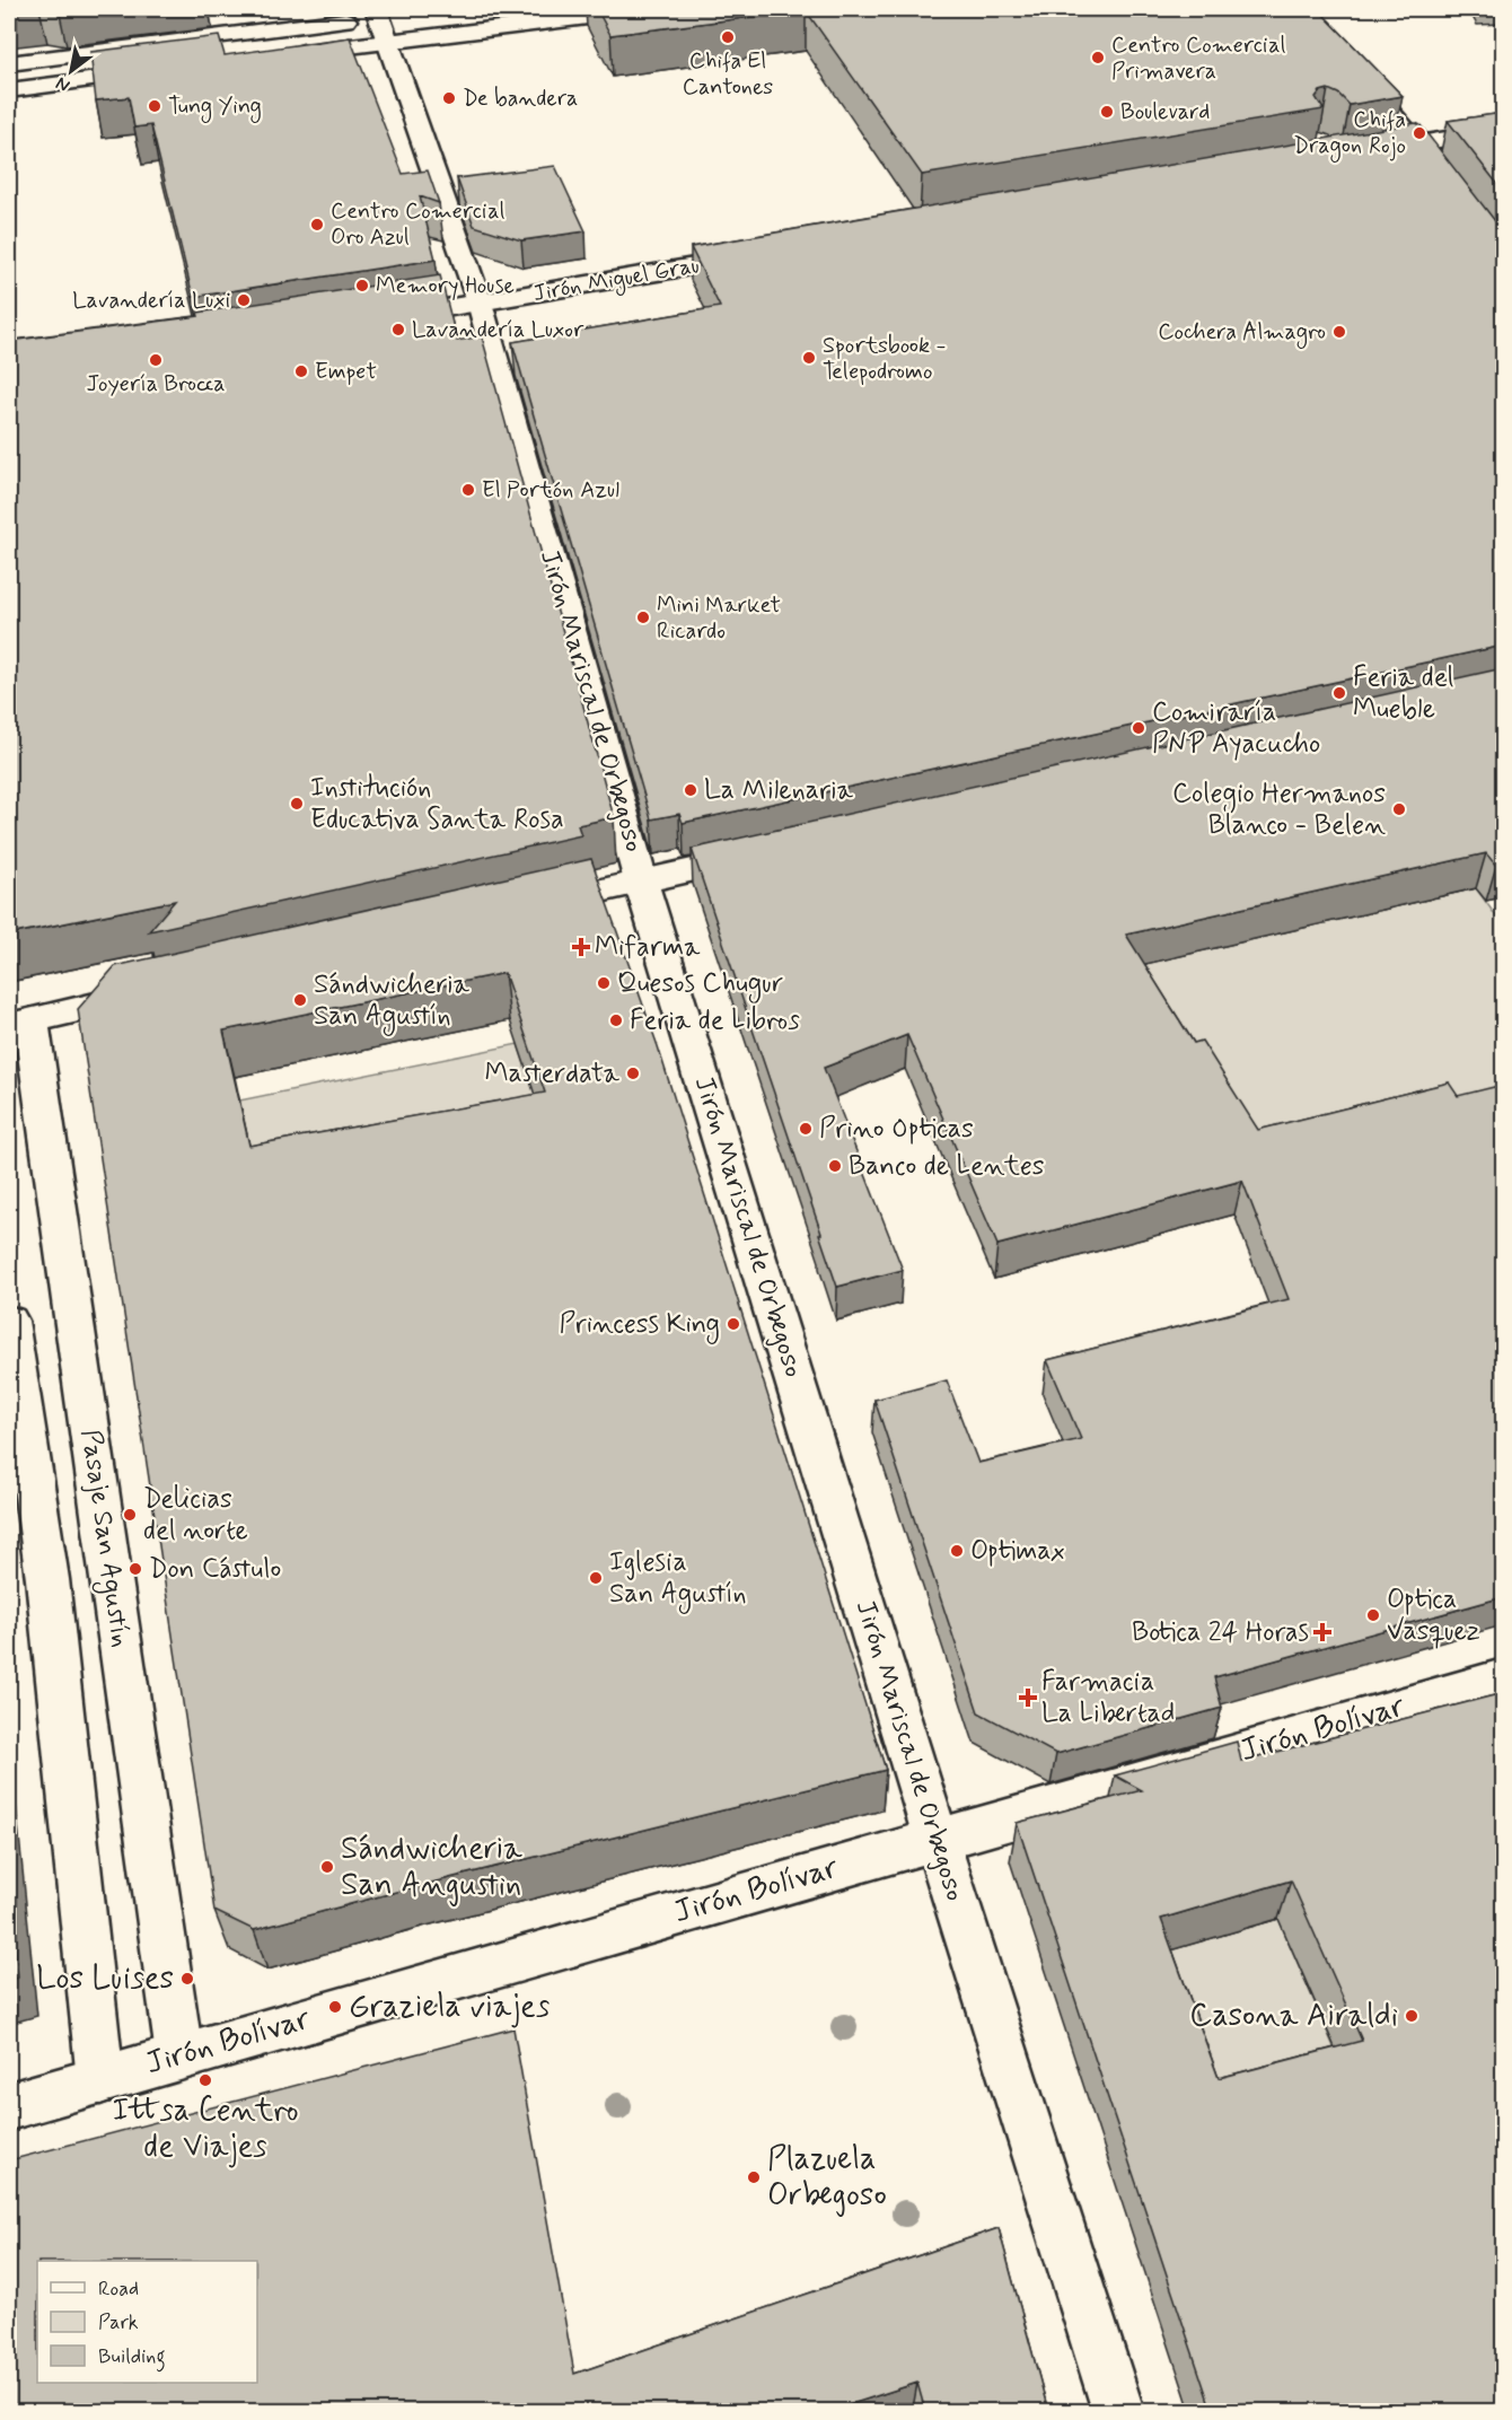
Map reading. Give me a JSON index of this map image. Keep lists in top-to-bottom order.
{
  "streets": {
    "street": [
      "Jirón Miguel Grau",
      "Jirón Mariscal de Orbegoso",
      "Pasaje San Agustín",
      "Jirón Bolívar"
    ]
  },
  "crossings": [
    ["Jirón Miguel Grau", "Jirón Mariscal de Orbegoso"],
    ["Jirón Mariscal de Orbegoso", "Jirón Bolívar"],
    ["Pasaje San Agustín", "Jirón Bolívar"]
  ],
  "places": {
    "other": [
      "Chifa El Cantones",
      "Centro Comercial Primavera",
      "De bandera",
      "Tung Ying",
      "Boulevard",
      "Chifa Dragon Rojo",
      "Centro Comercial Oro Azul",
      "Memory House",
      "Lavandería Luxi",
      "Lavandería Luxor",
      "Cochera Almagro",
      "Sportsbook - Telepodromo",
      "Joyería Brocca",
      "Empet",
      "El Portón Azul",
      "Mini Market Ricardo",
      "Feria del Mueble",
      "Comiraría PNP Ayacucho",
      "La Milenaria",
      "Institución Educativa Santa Rosa",
      "Colegio Hermanos Blanco - Belen",
      "Quesos Chugur",
      "Sándwicheria San Agustín",
      "Feria de Libros",
      "Masterdata",
      "Prino Opticas",
      "Banco de Lentes",
      "Princess King",
      "Delicias del norte",
      "Optimax",
      "Don Cástulo",
      "Iglesia San Agustín",
      "Optica Vasquez",
      "Sándwicheria San Angustin",
      "Los Luises",
      "Graziela viajes",
      "Casona Airaldi",
      "Ittsa Centro de Viajes",
      "Plazuela Orbegoso"
    ],
    "health": ["Mifarma", "Botica 24 Horas", "Farmacia La Libertad"]
  },
  "legend": ["Road", "Park", "Building"],
  "north": "bottom left"
}
